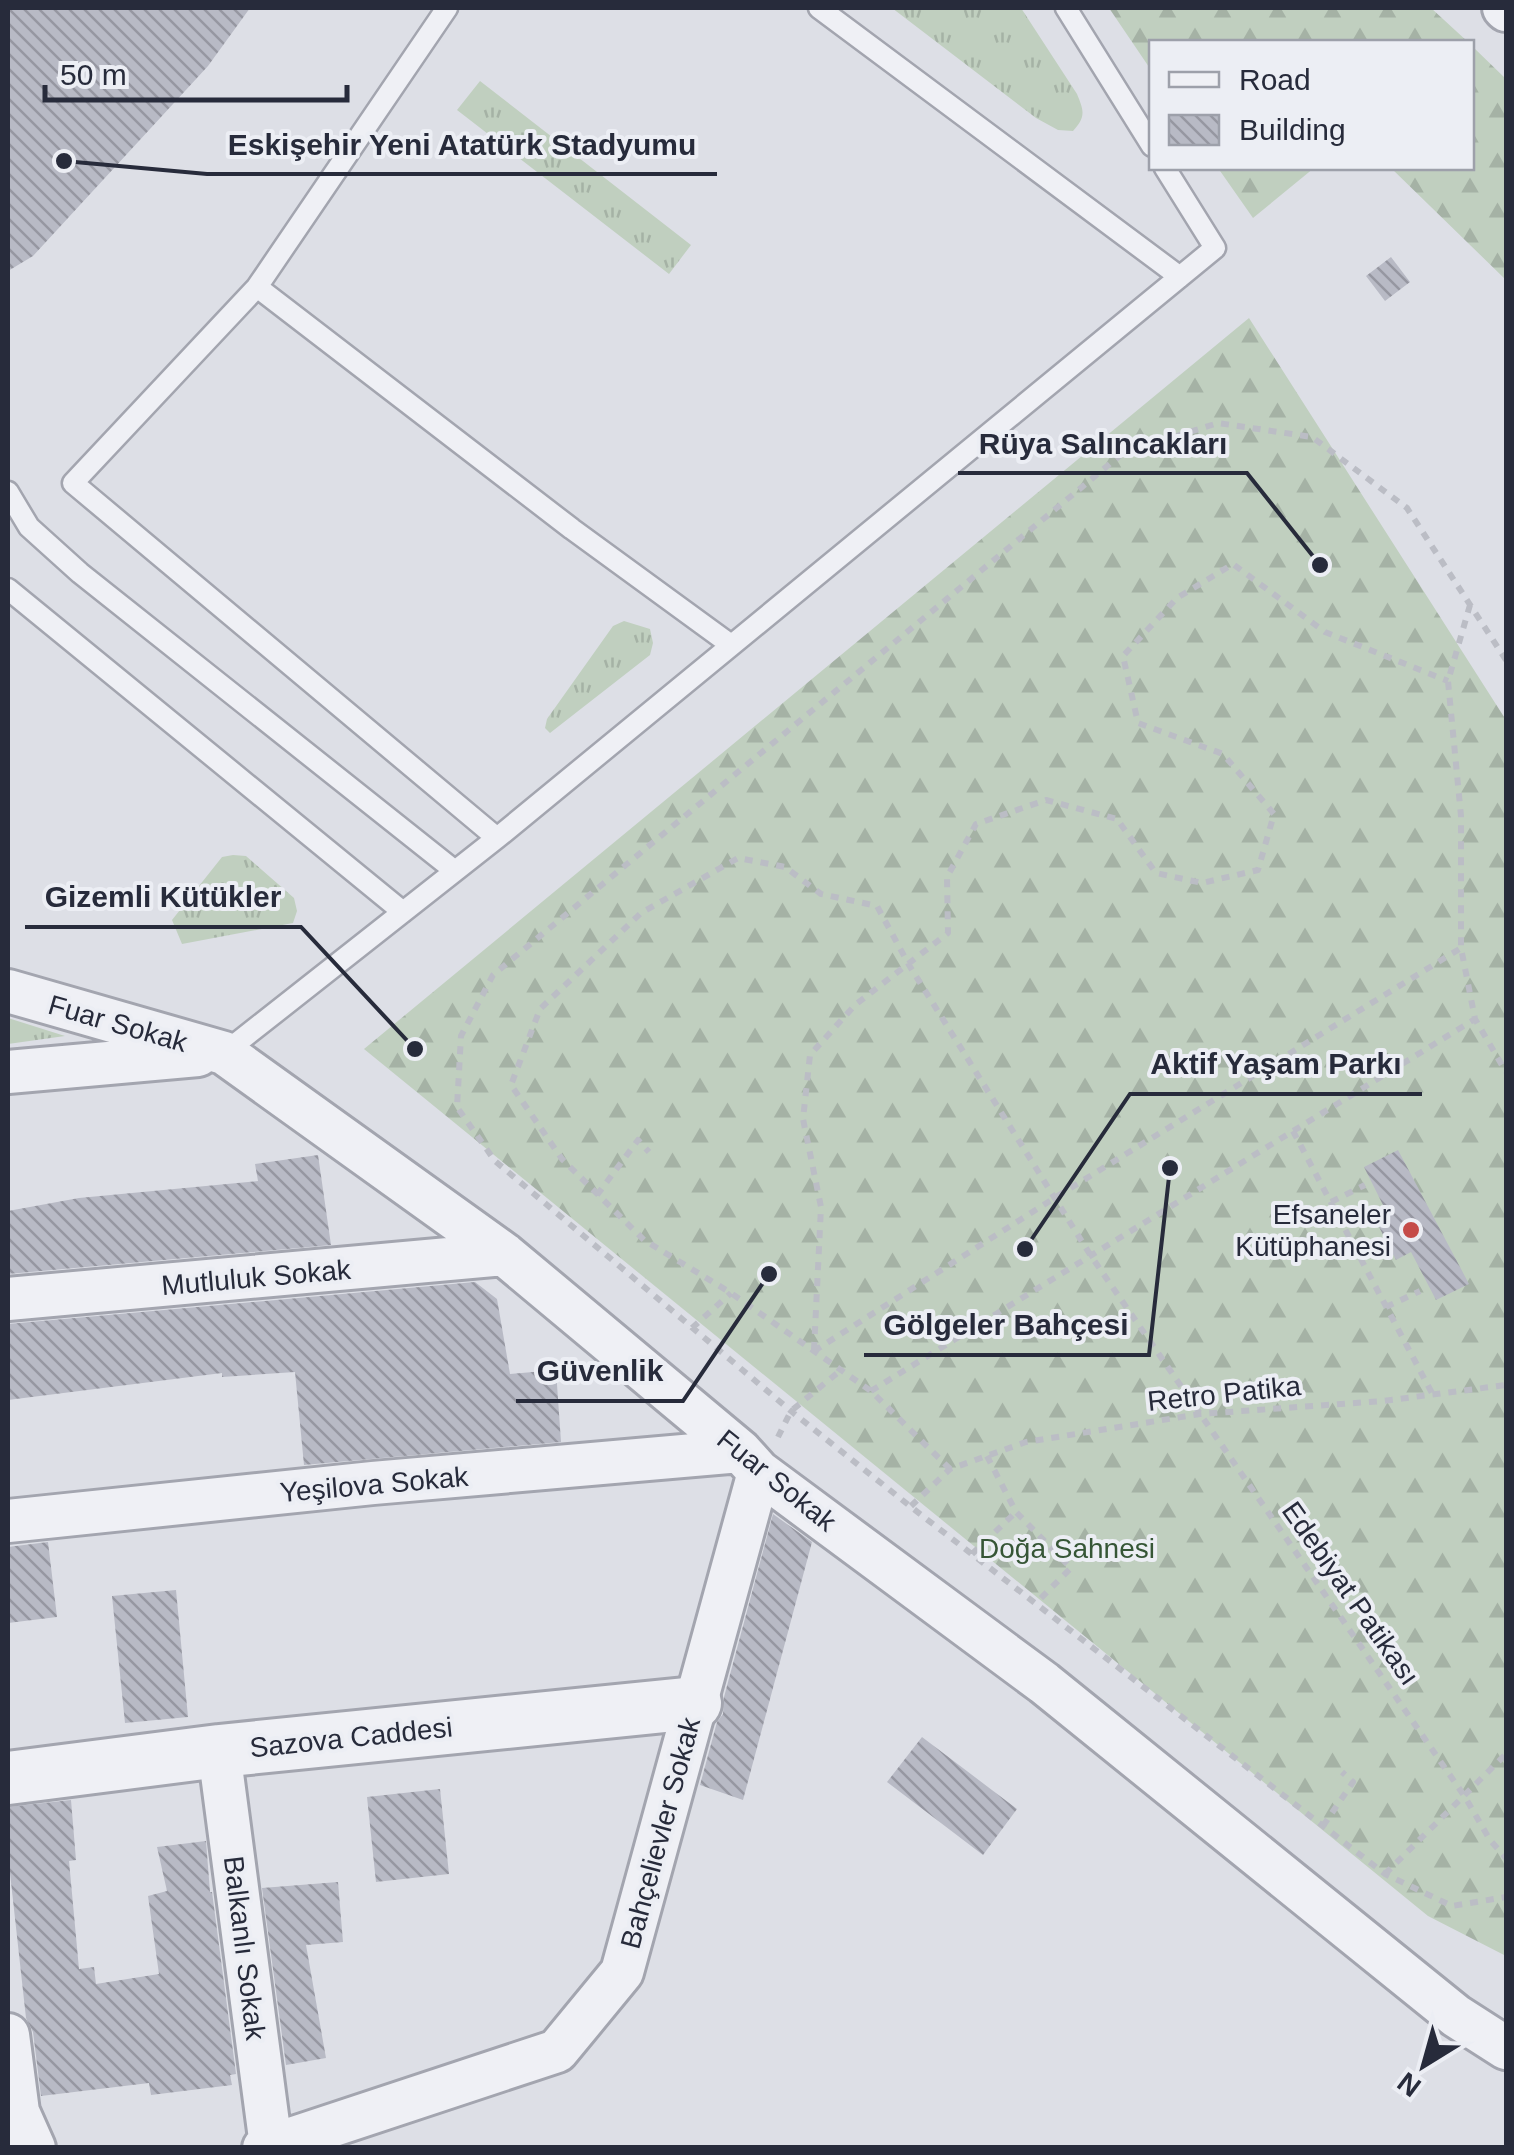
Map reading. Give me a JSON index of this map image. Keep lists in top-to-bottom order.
{
  "streets": {
    "street": [
      "Fuar Sokak",
      "Mutluluk Sokak",
      "Yeşilova Sokak",
      "Sazova Caddesi",
      "Bahçelievler Sokak",
      "Balkanlı Sokak"
    ],
    "path": ["Retro Patika", "Edebiyat Patikası"]
  },
  "crossings": [
    ["Fuar Sokak", "Mutluluk Sokak"],
    ["Fuar Sokak", "Yeşilova Sokak"],
    ["Fuar Sokak", "Bahçelievler Sokak"],
    ["Retro Patika", "Edebiyat Patikası"],
    ["Yeşilova Sokak", "Bahçelievler Sokak"],
    ["Sazova Caddesi", "Bahçelievler Sokak"],
    ["Sazova Caddesi", "Balkanlı Sokak"],
    ["Bahçelievler Sokak", "Balkanlı Sokak"]
  ],
  "parks": ["Doğa Sahnesi"],
  "places": [
    "Eskişehir Yeni Atatürk Stadyumu",
    "Rüya Salıncakları",
    "Gizemli Kütükler",
    "Gölgeler Bahçesi",
    "Efsaneler Kütüphanesi",
    "Aktif Yaşam Parkı",
    "Güvenlik"
  ],
  "legend": ["Road", "Building"],
  "scale_bar": "50 m",
  "north": "bottom left"
}
